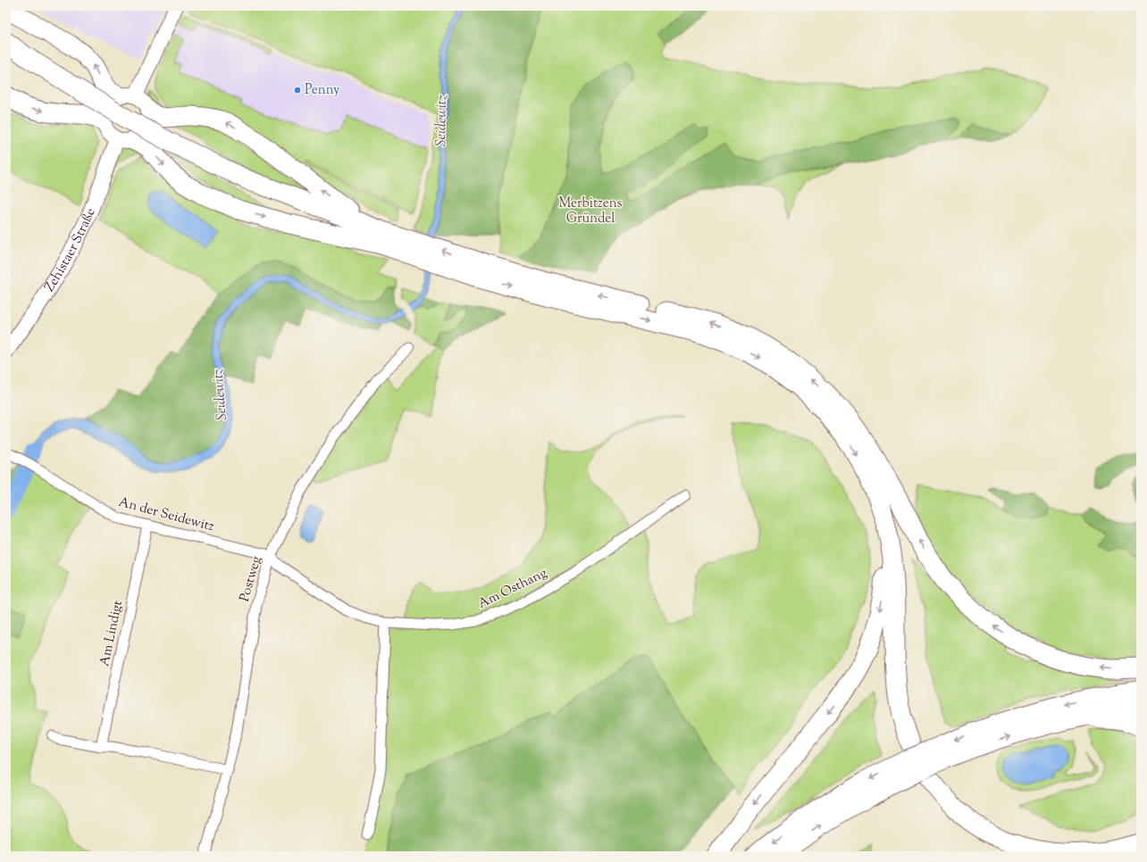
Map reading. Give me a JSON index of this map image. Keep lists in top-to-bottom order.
{
  "streets": {
    "main road": ["Zehistaer Straße"],
    "street": [
      "An der Seidewitz",
      "Postweg",
      "Am Osthang",
      "Am Lindigt"
    ]
  },
  "crossings": [
    ["An der Seidewitz", "Postweg"],
    ["An der Seidewitz", "Am Osthang"],
    ["An der Seidewitz", "Am Lindigt"],
    ["Postweg", "Am Osthang"]
  ],
  "water": ["Seidewitz"],
  "parks": ["Merbitzens Gründel"],
  "places": ["Penny"]
}
